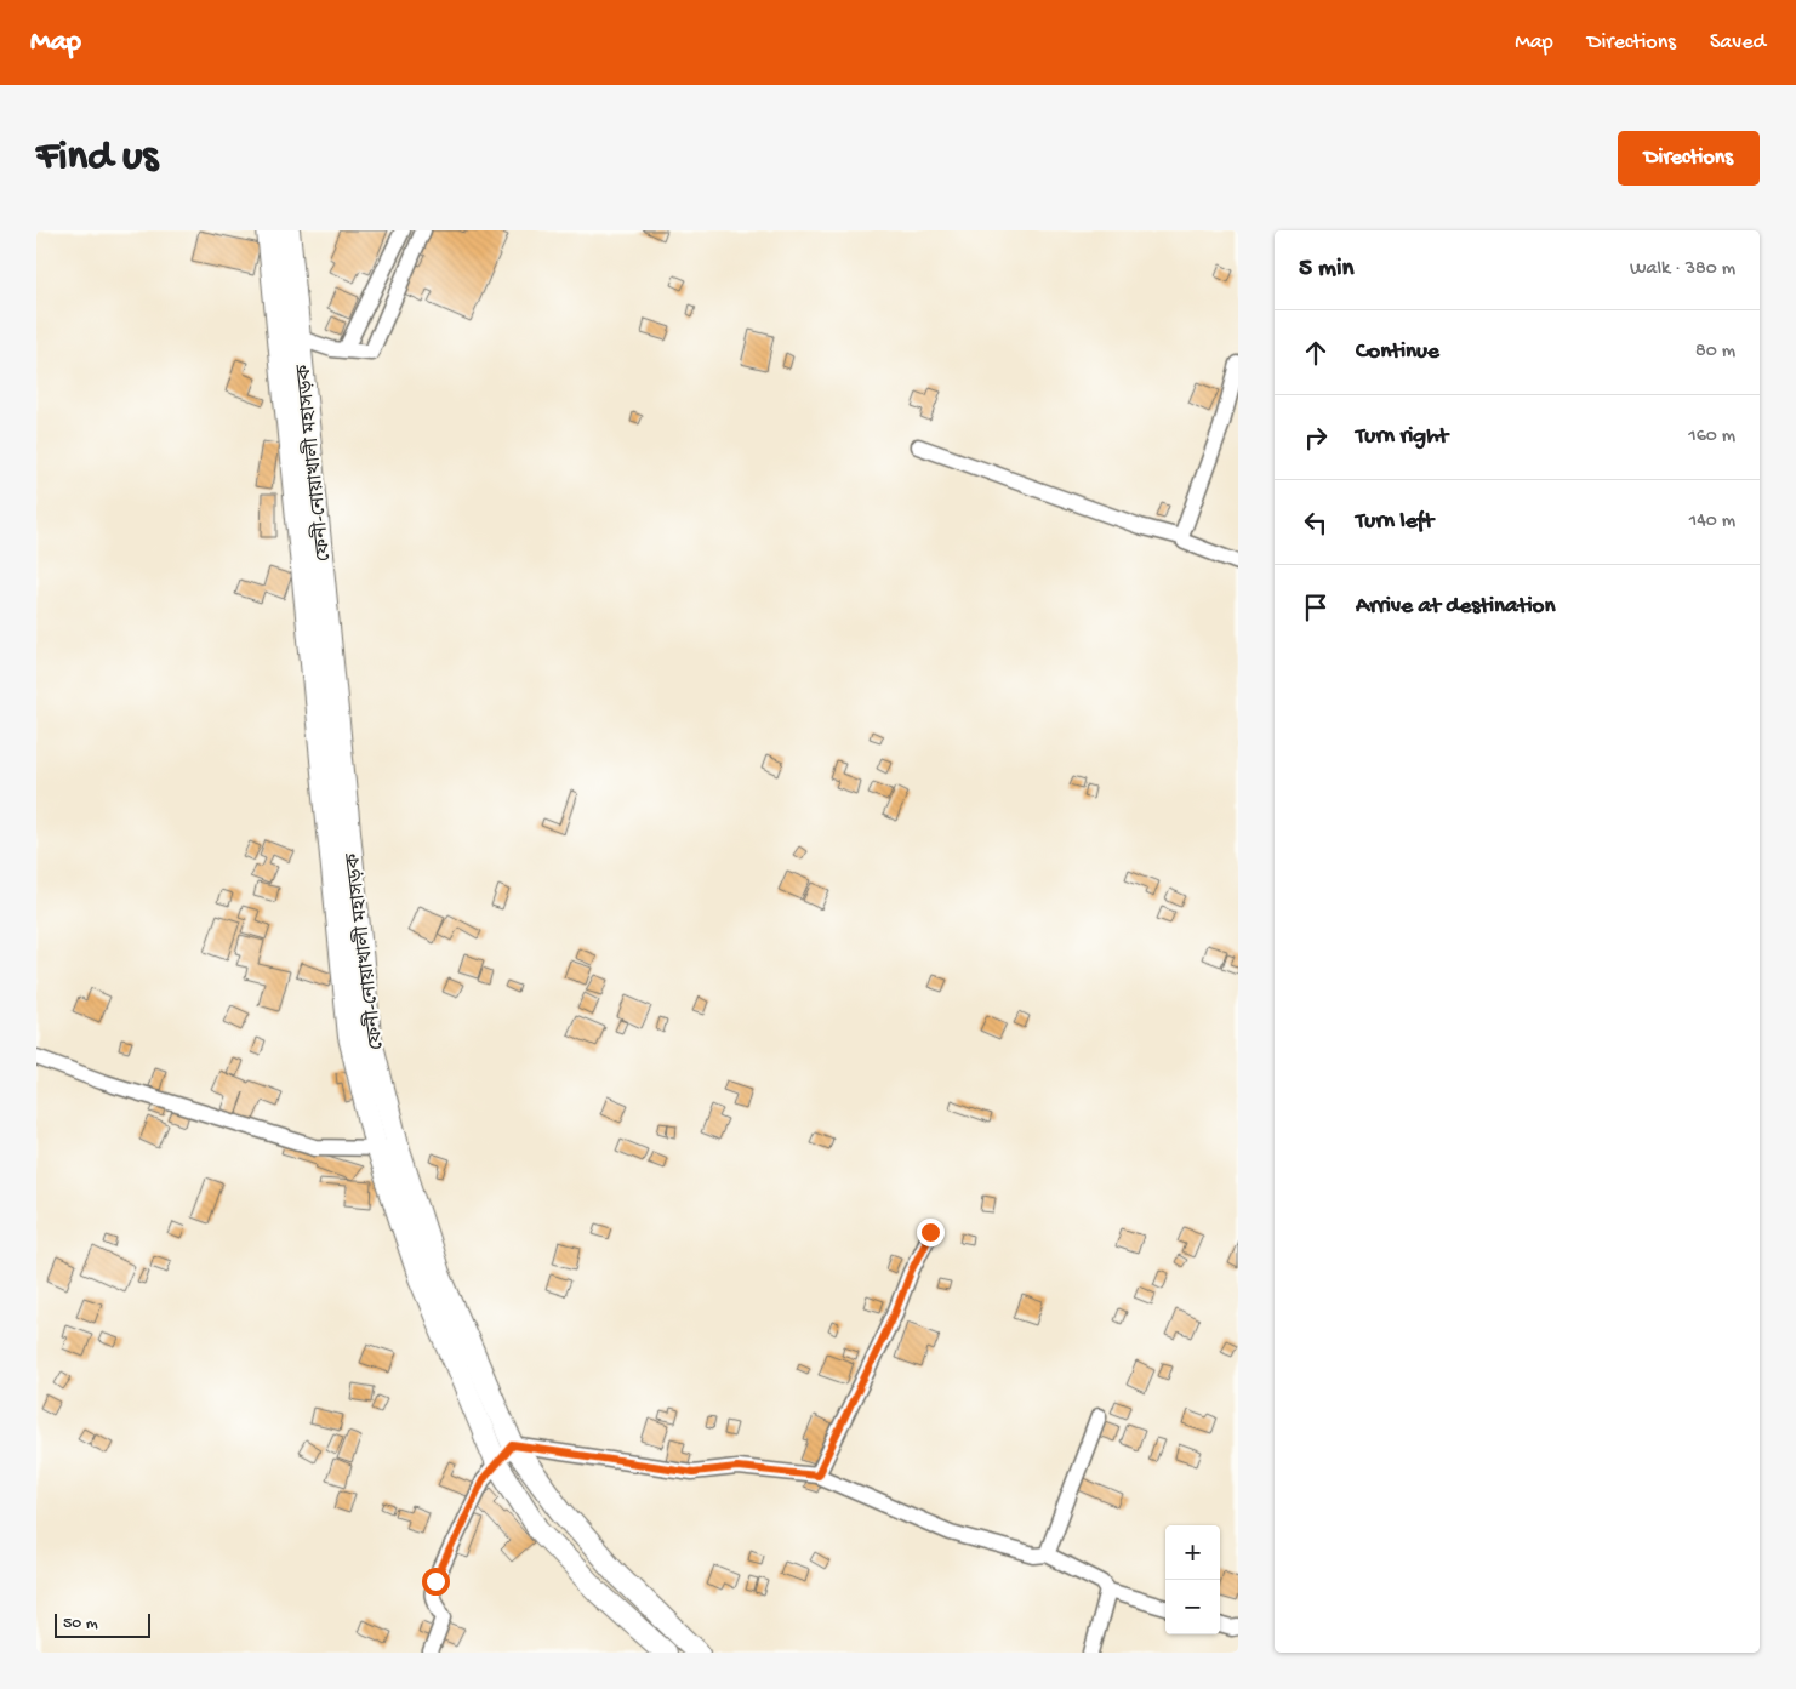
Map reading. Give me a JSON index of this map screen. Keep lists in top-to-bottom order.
{
  "streets": {
    "highway": ["ফেনী-নোয়াখালী মহাসড়ক"]
  },
  "scale_bar": "50 m",
  "page": {
    "header": "Map",
    "nav": ["Map", "Directions", "Saved"],
    "buttons": "Directions",
    "title": "Find us",
    "heading": ["5 min", "Walk · 380 m"],
    "list": [
      ["Continue", "80 m"],
      ["Turn right", "160 m"],
      ["Turn left", "140 m"],
      "Arrive at destination"
    ],
    "map_buttons": ["+", "−"],
    "scale": "50 m"
  }
}
